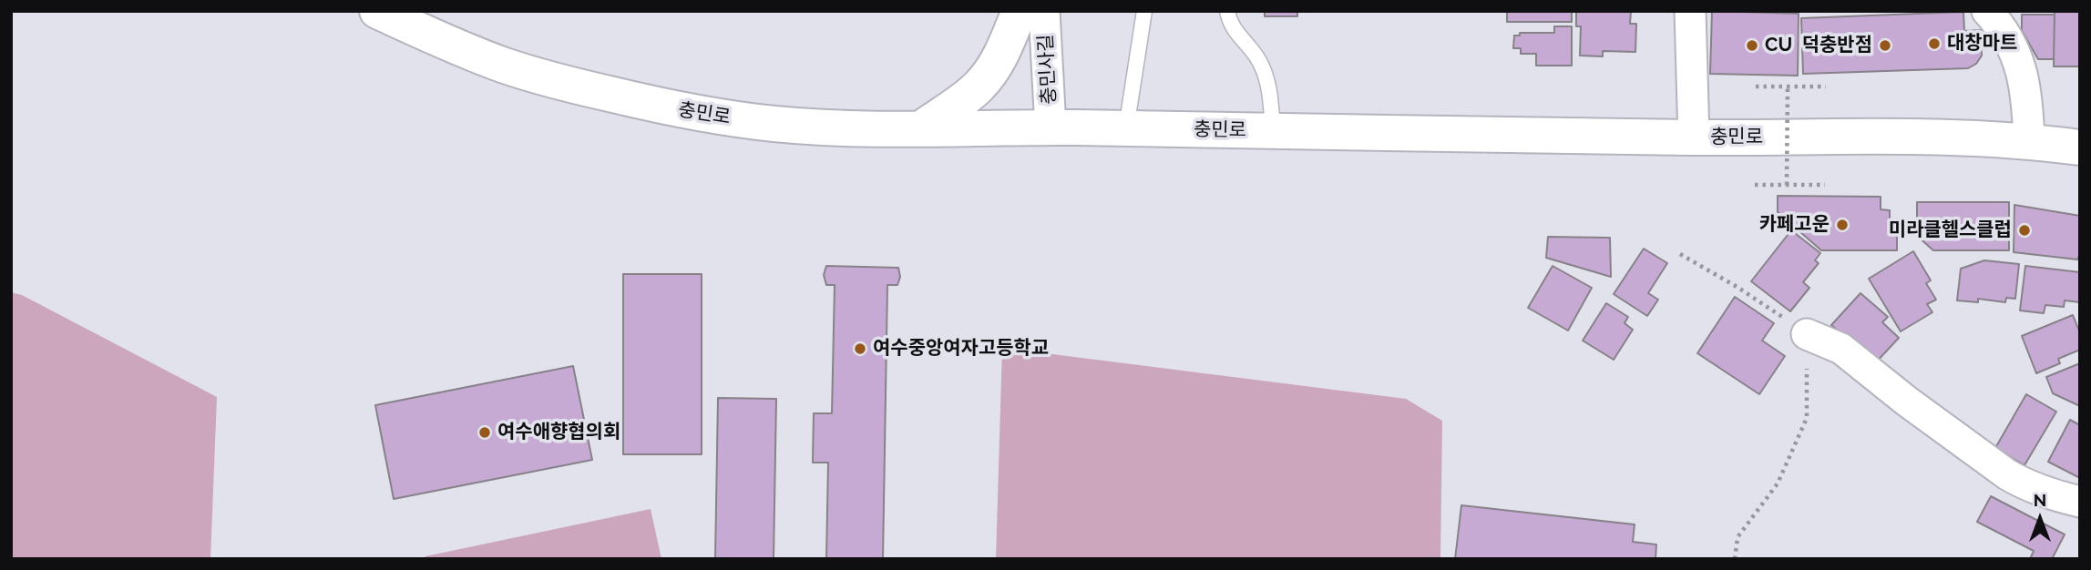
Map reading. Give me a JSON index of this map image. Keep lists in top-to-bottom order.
{
  "streets": {
    "street": ["충민사길", "충민로"]
  },
  "crossings": [
    ["충민사길", "충민로"]
  ],
  "places": [
    "대창마트",
    "CU",
    "덕충반점",
    "카페고운",
    "미라클헬스클럽",
    "여수중앙여자고등학교",
    "여수애향협의회"
  ],
  "north": "top"
}
